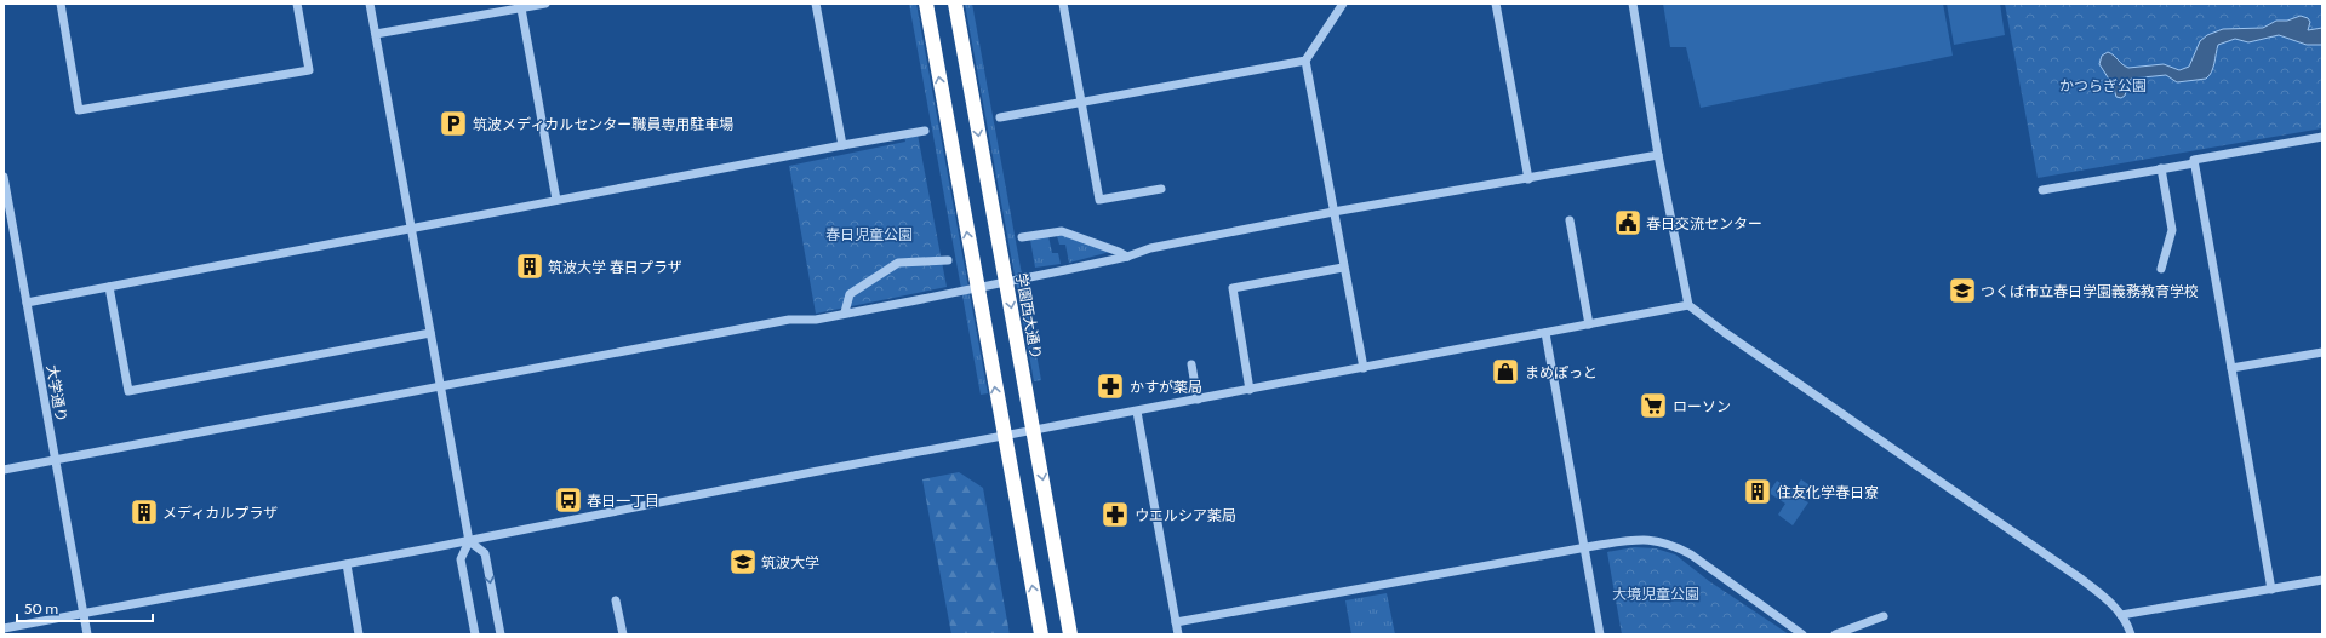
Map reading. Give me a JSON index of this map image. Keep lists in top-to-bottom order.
{
  "streets": {
    "highway": ["学園西大通り"],
    "street": ["大学通り"]
  },
  "parks": ["かつらぎ公園", "春日児童公園", "大境児童公園"],
  "places": {
    "parking": ["筑波メディカルセンター職員専用駐車場"],
    "public building": ["春日交流センター"],
    "building": ["筑波大学 春日プラザ", "住友化学春日寮", "メディカルプラザ"],
    "school or university": ["つくば市立春日学園義務教育学校", "筑波大学"],
    "shop": ["まめぽっと"],
    "pharmacy": ["かすが薬局", "ウエルシア薬局"],
    "supermarket": ["ローソン"],
    "bus stop": ["春日一丁目"]
  },
  "scale_bar": "50 m"
}
